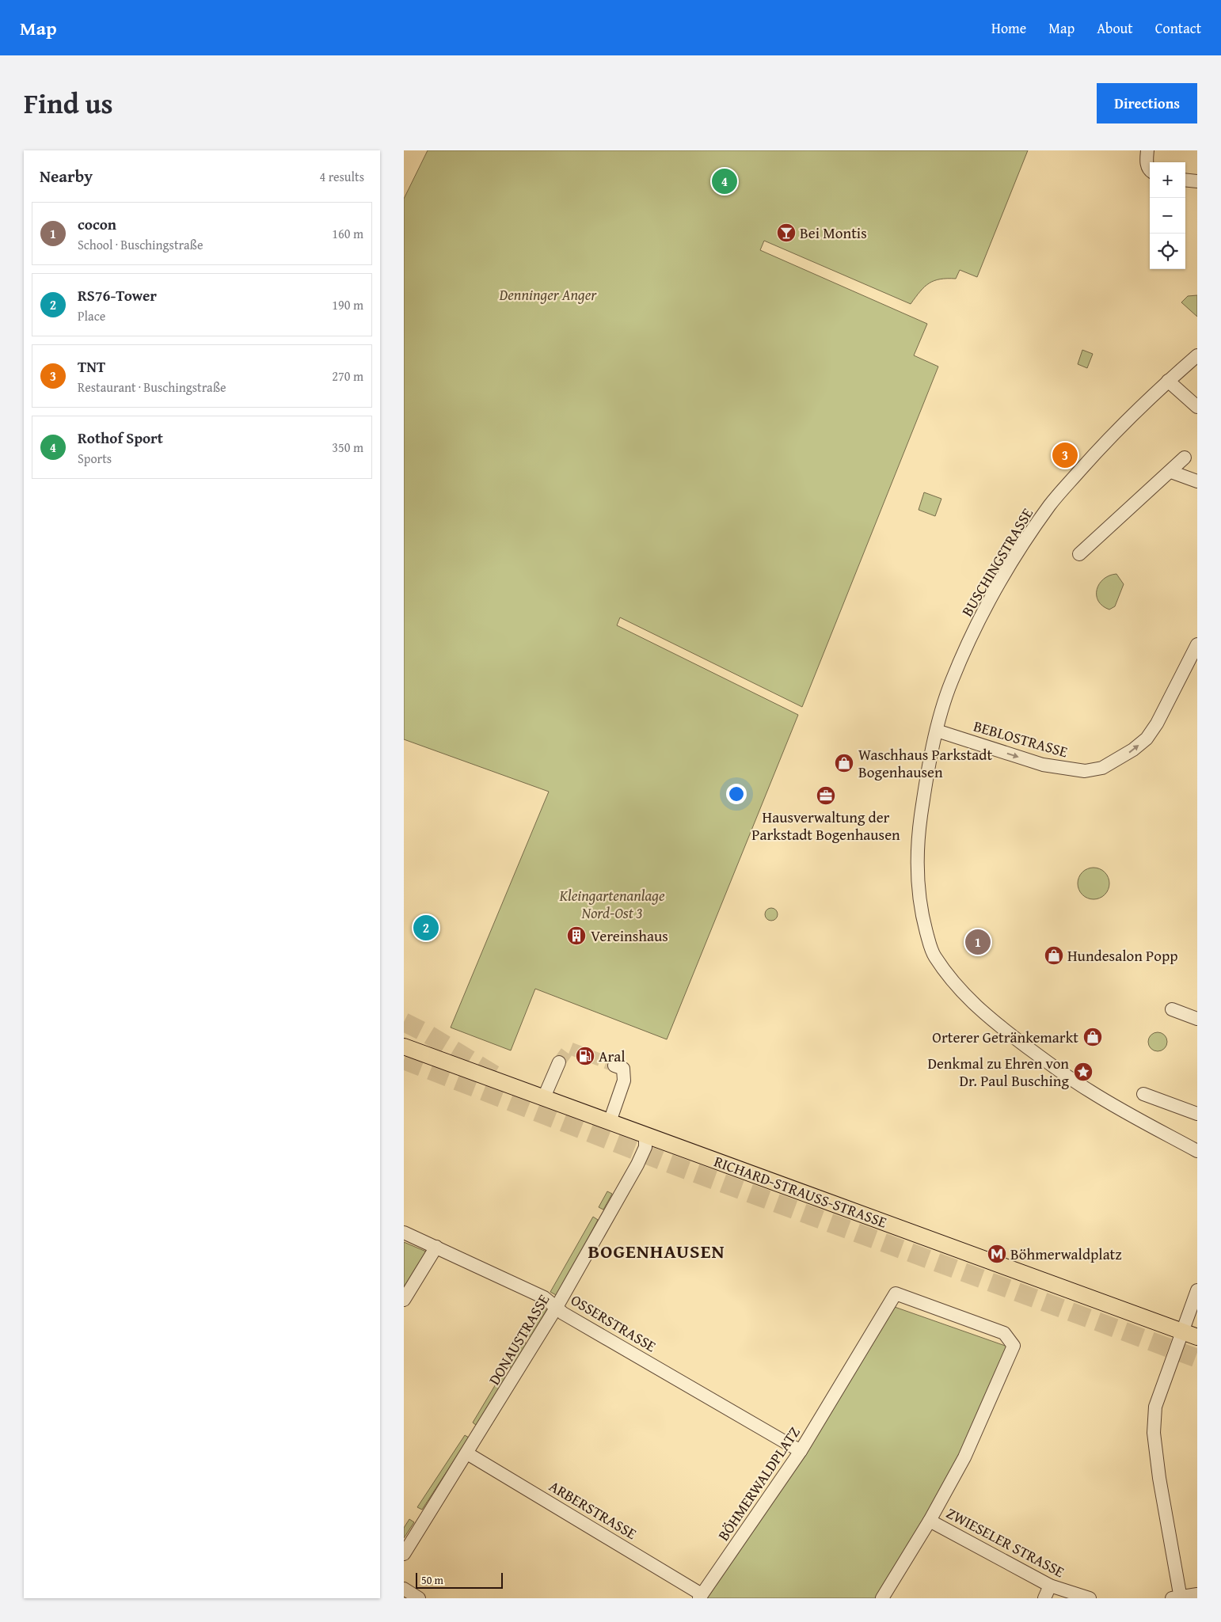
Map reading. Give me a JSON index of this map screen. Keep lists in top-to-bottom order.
{
  "streets": {
    "main road": ["RICHARD-STRAUSS-STRASSE"],
    "street": [
      "BUSCHINGSTRASSE",
      "BEBLOSTRASSE",
      "OSSERSTRASSE",
      "DONAUSTRASSE",
      "BÖHMERWALDPLATZ",
      "ARBERSTRASSE",
      "ZWIESELER STRASSE"
    ]
  },
  "crossings": [
    ["BUSCHINGSTRASSE", "BEBLOSTRASSE"],
    ["RICHARD-STRAUSS-STRASSE", "DONAUSTRASSE"],
    ["OSSERSTRASSE", "DONAUSTRASSE"],
    ["OSSERSTRASSE", "BÖHMERWALDPLATZ"],
    ["DONAUSTRASSE", "ARBERSTRASSE"],
    ["BÖHMERWALDPLATZ", "ARBERSTRASSE"],
    ["BÖHMERWALDPLATZ", "ZWIESELER STRASSE"]
  ],
  "one_way": ["BEBLOSTRASSE"],
  "districts": ["BOGENHAUSEN"],
  "parks": ["Denninger Anger", "Kleingartenanlage Nord-Ost 3"],
  "places": {
    "bar": ["Bei Montis"],
    "shop": ["Waschhaus Parkstadt Bogenhausen", "Hundesalon Popp", "Orterer Getränkemarkt"],
    "office": ["Hausverwaltung der Parkstadt Bogenhausen"],
    "building": ["Vereinshaus"],
    "fuel station": ["Aral"],
    "place": ["Denkmal zu Ehren von Dr. Paul Busching"],
    "metro station": ["Böhmerwaldplatz"]
  },
  "scale_bar": "50 m",
  "page": {
    "header": "Map",
    "nav": [
      "Home",
      "Map",
      "About",
      "Contact"
    ],
    "title": "Find us",
    "buttons": "Directions",
    "heading": ["Nearby", "4 results"],
    "map_buttons": ["+", "−"],
    "pins": [
      "4",
      "3",
      "2",
      "1"
    ],
    "list": [
      {
        "mark": "1",
        "name": "cocon",
        "note": "School · Buschingstraße",
        "value": "160 m"
      },
      {
        "mark": "2",
        "name": "RS76-Tower",
        "note": "Place",
        "value": "190 m"
      },
      {
        "mark": "3",
        "name": "TNT",
        "note": "Restaurant · Buschingstraße",
        "value": "270 m"
      },
      {
        "mark": "4",
        "name": "Rothof Sport",
        "note": "Sports",
        "value": "350 m"
      }
    ],
    "scale": "50 m"
  }
}
